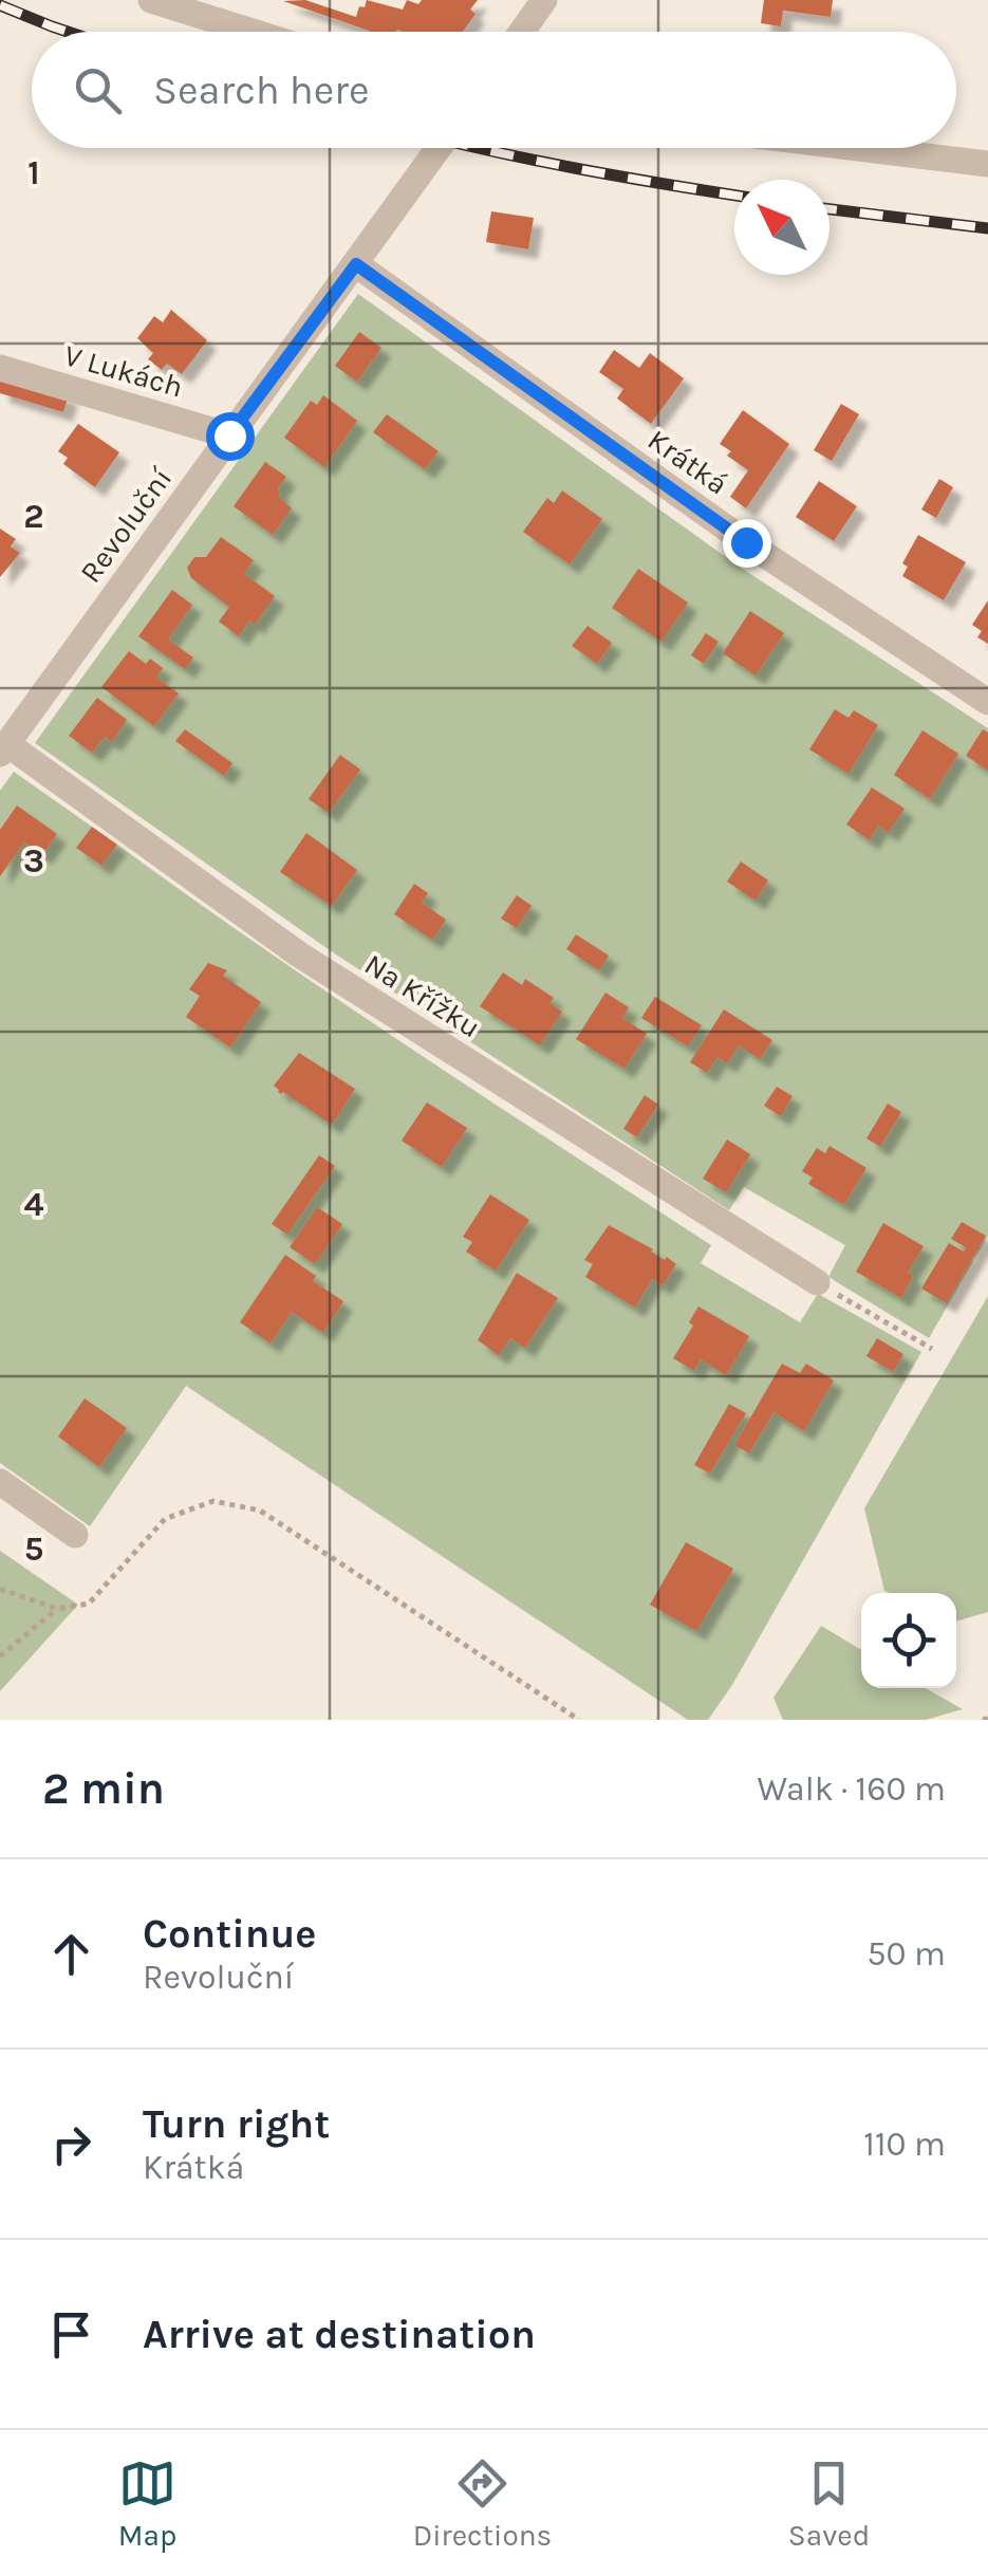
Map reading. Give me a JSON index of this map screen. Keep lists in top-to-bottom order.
{
  "streets": {
    "street": [
      "V Lukách",
      "Krátká",
      "Revoluční",
      "Na Křížku"
    ]
  },
  "crossings": [
    ["V Lukách", "Revoluční"],
    ["Krátká", "Revoluční"],
    ["Revoluční", "Na Křížku"]
  ],
  "north": "top left",
  "page": {
    "search": "Search here",
    "heading": ["2 min", "Walk · 160 m"],
    "list": [
      ["Continue", "Revoluční", "50 m"],
      ["Turn right", "Krátká", "110 m"],
      "Arrive at destination"
    ],
    "nav": ["Map", "Directions", "Saved"]
  },
  "grid": {
    "rows": [
      "1",
      "2",
      "3",
      "4",
      "5"
    ]
  }
}
